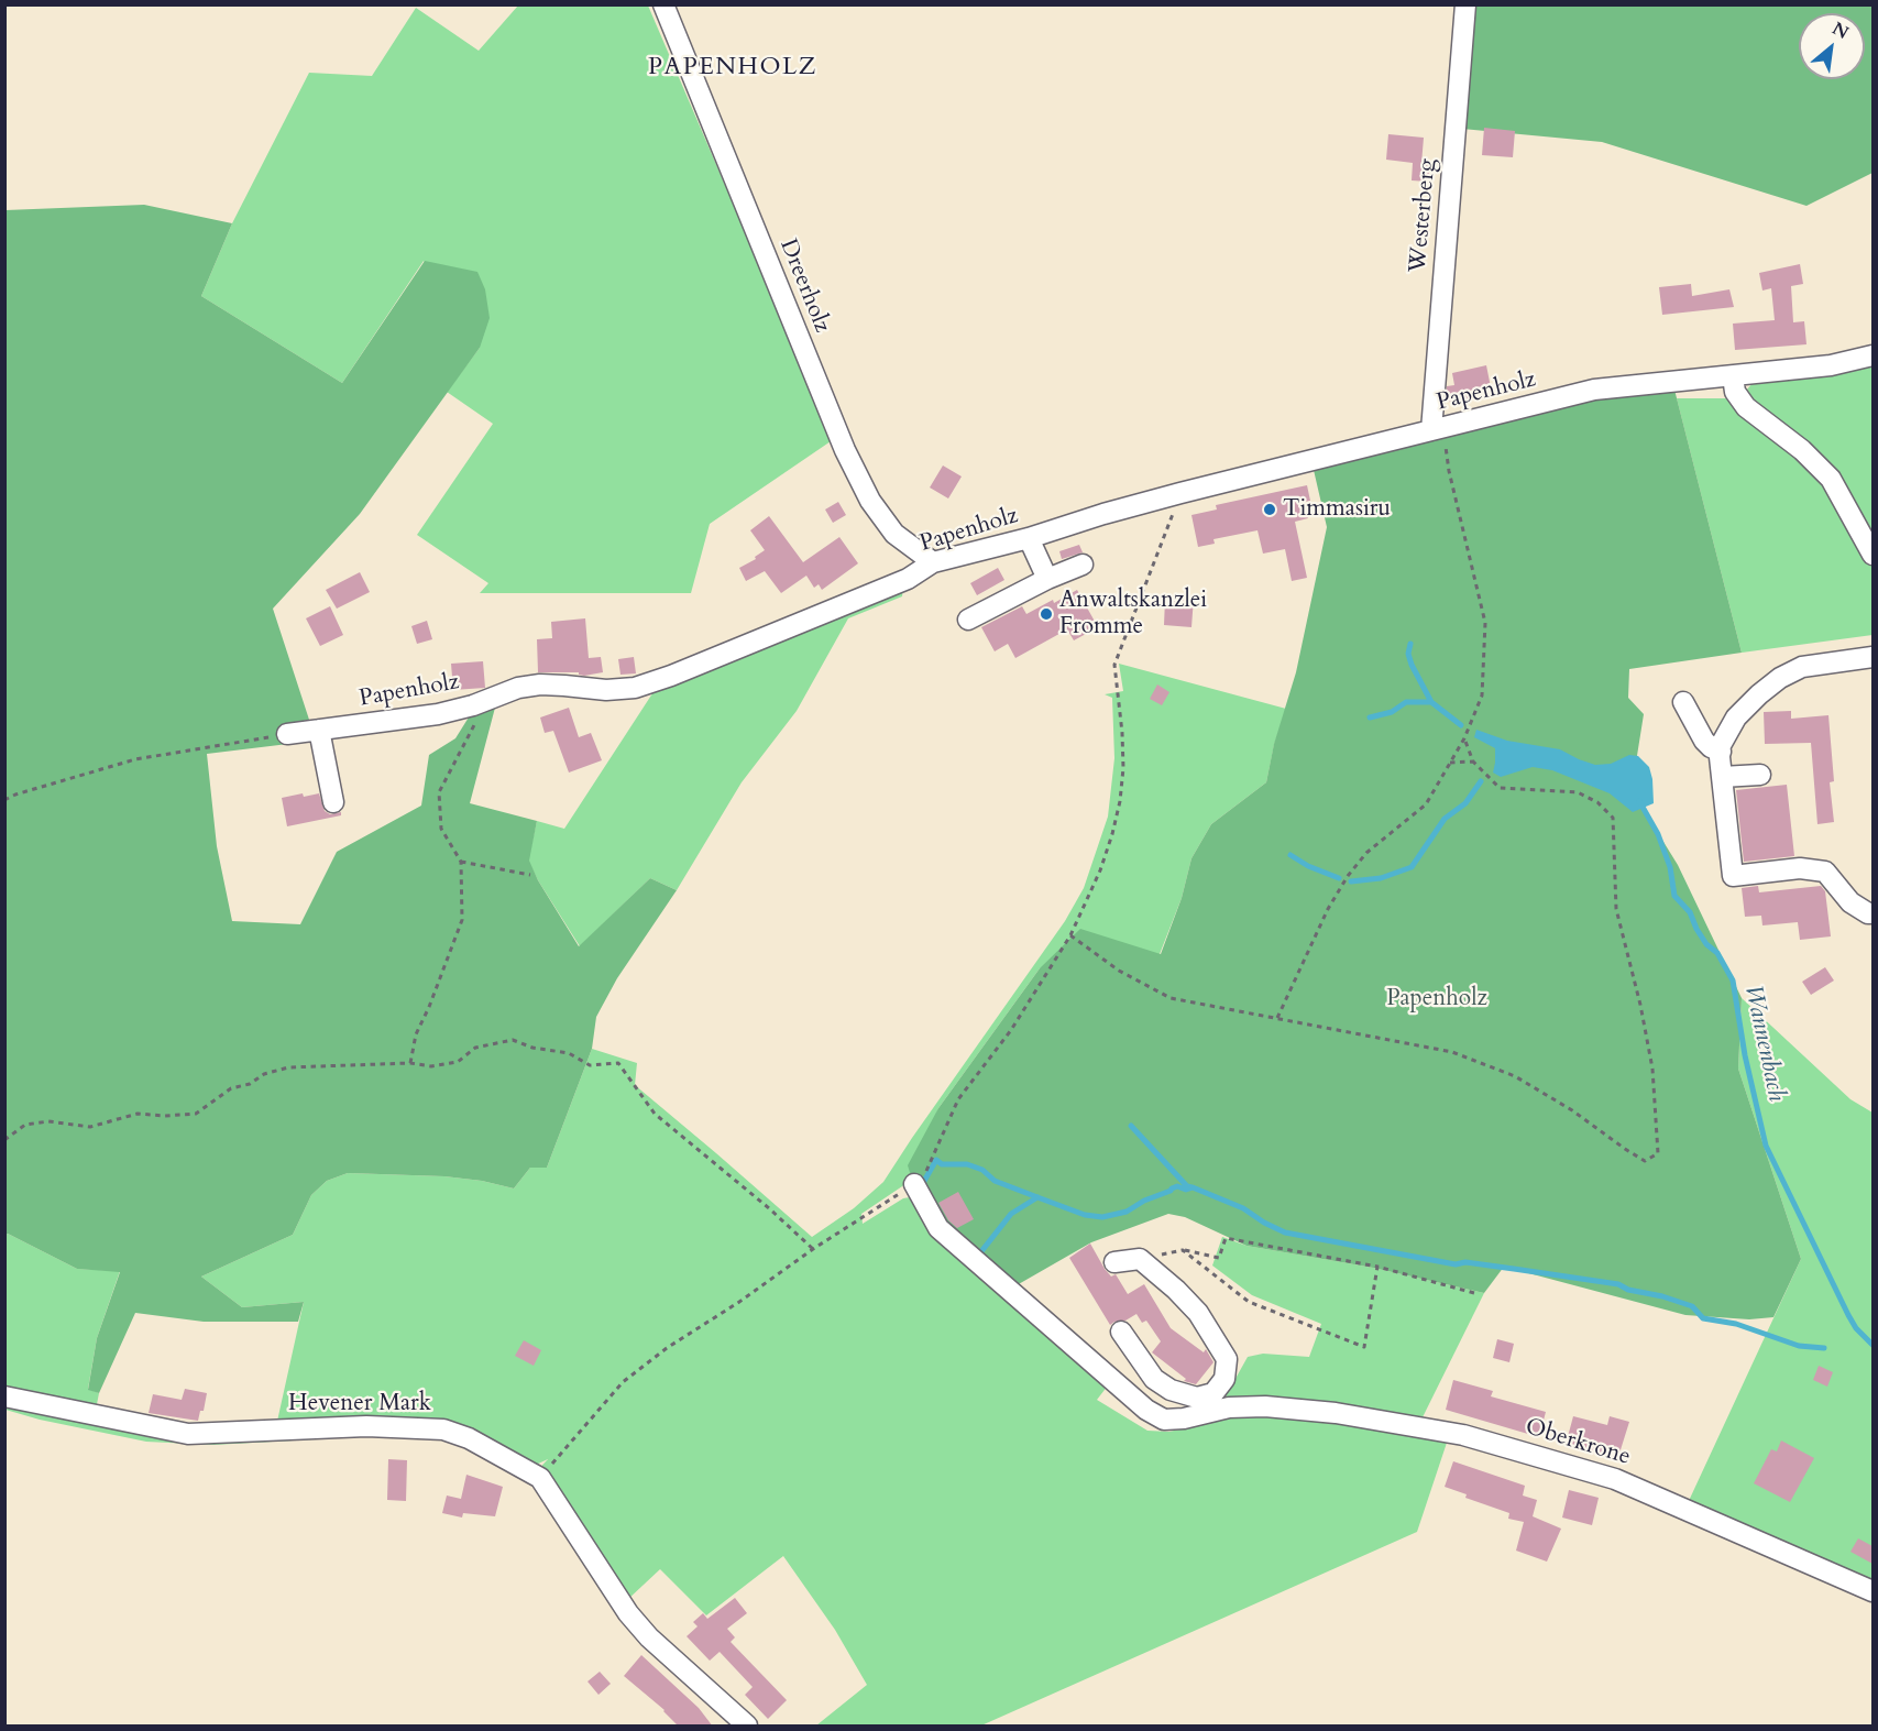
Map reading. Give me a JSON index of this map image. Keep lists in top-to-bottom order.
{
  "streets": {
    "street": [
      "Westerberg",
      "Dreerholz",
      "Papenholz",
      "Hevener Mark",
      "Oberkrone"
    ]
  },
  "crossings": [
    ["Westerberg", "Papenholz"],
    ["Dreerholz", "Papenholz"]
  ],
  "districts": ["PAPENHOLZ"],
  "water": ["Wannenbach"],
  "parks": ["Papenholz"],
  "places": ["Timmasiru", "Anwaltskanzlei Fromme"],
  "north": "top right"
}
